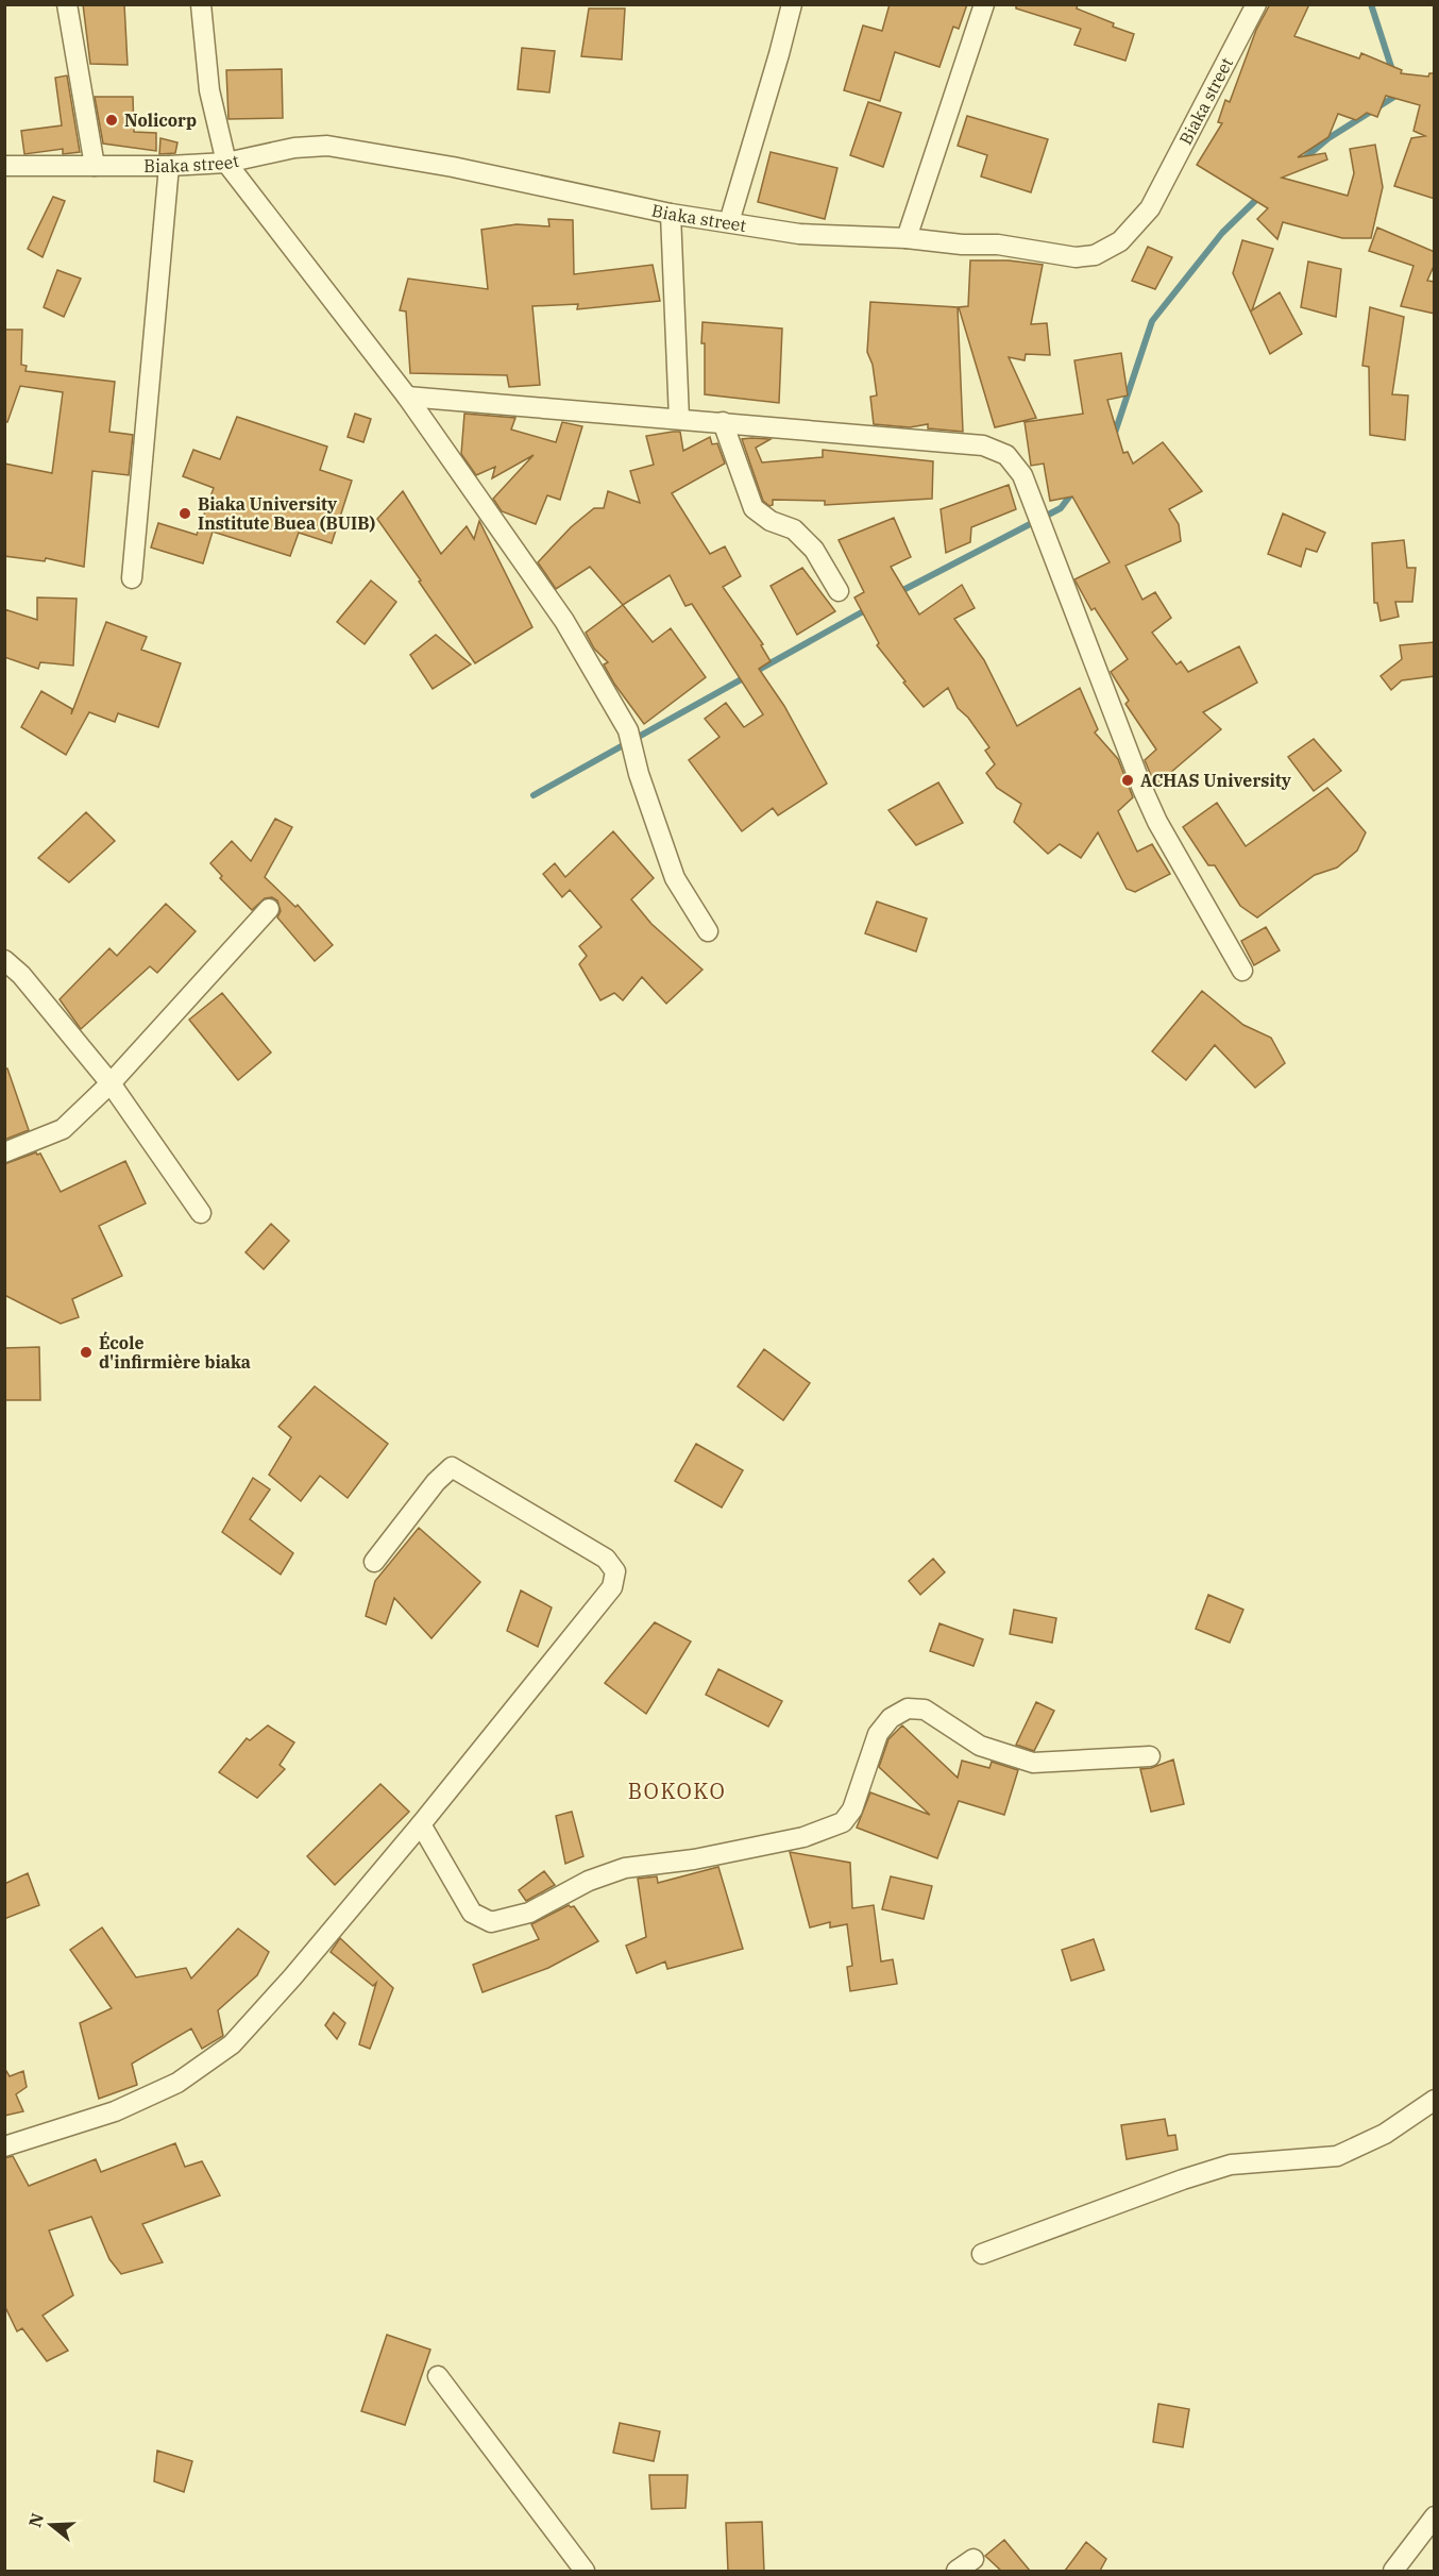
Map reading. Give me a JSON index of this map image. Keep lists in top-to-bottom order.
{
  "streets": {
    "street": ["Biaka street"]
  },
  "districts": ["BOKOKO"],
  "places": [
    "Nolicorp",
    "Biaka University Institute Buea (BUIB)",
    "ACHAS University",
    "École d'infirmière biaka"
  ],
  "north": "left"
}
